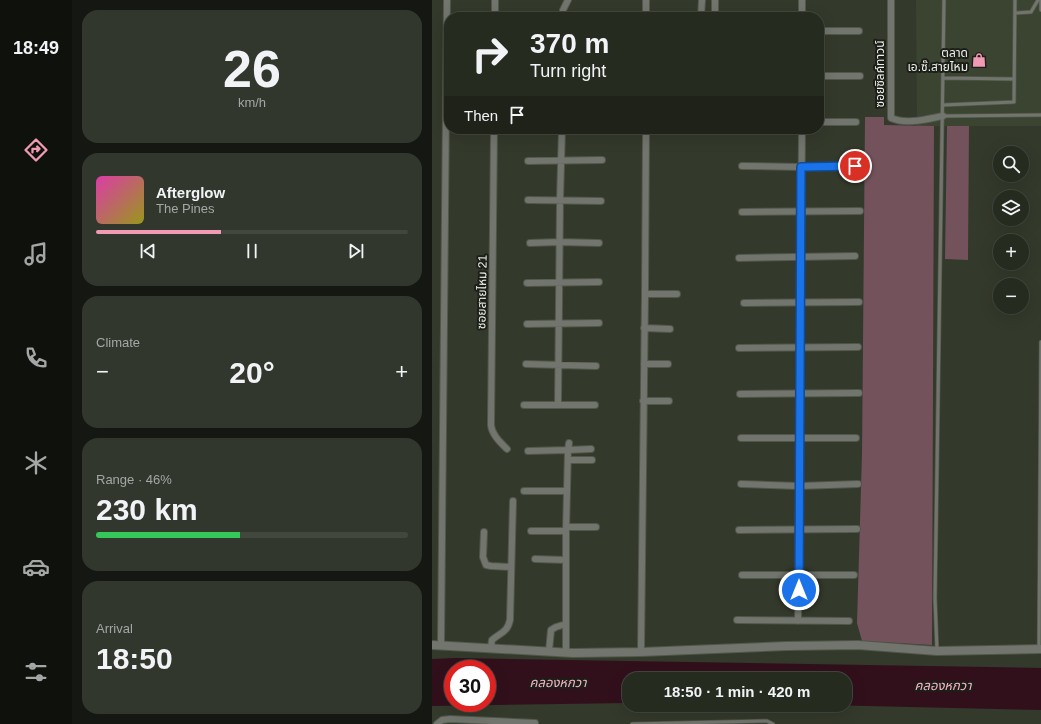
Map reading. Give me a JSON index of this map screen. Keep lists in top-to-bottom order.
{
  "streets": {
    "street": ["ซอยซิลค์ทาวน์", "ซอยสายไหม 21"]
  },
  "water": ["คลองหกวา"],
  "places": {
    "shop": ["ตลาด เอ.ซ๊.สายไหม"]
  },
  "page": {
    "tabs": "18:49",
    "tile": [
      ["26", "km/h"],
      "Climate",
      ["Range · 46%", "230 km"],
      ["Arrival", "18:50"]
    ],
    "turn": ["370 m", "Turn right"],
    "then": "Then",
    "map_buttons": ["+", "−"],
    "song": ["Afterglow", "The Pines"],
    "heat": ["−", "20°", "+"],
    "limit": "30",
    "trip": "18:50 · 1 min · 420 m"
  }
}
